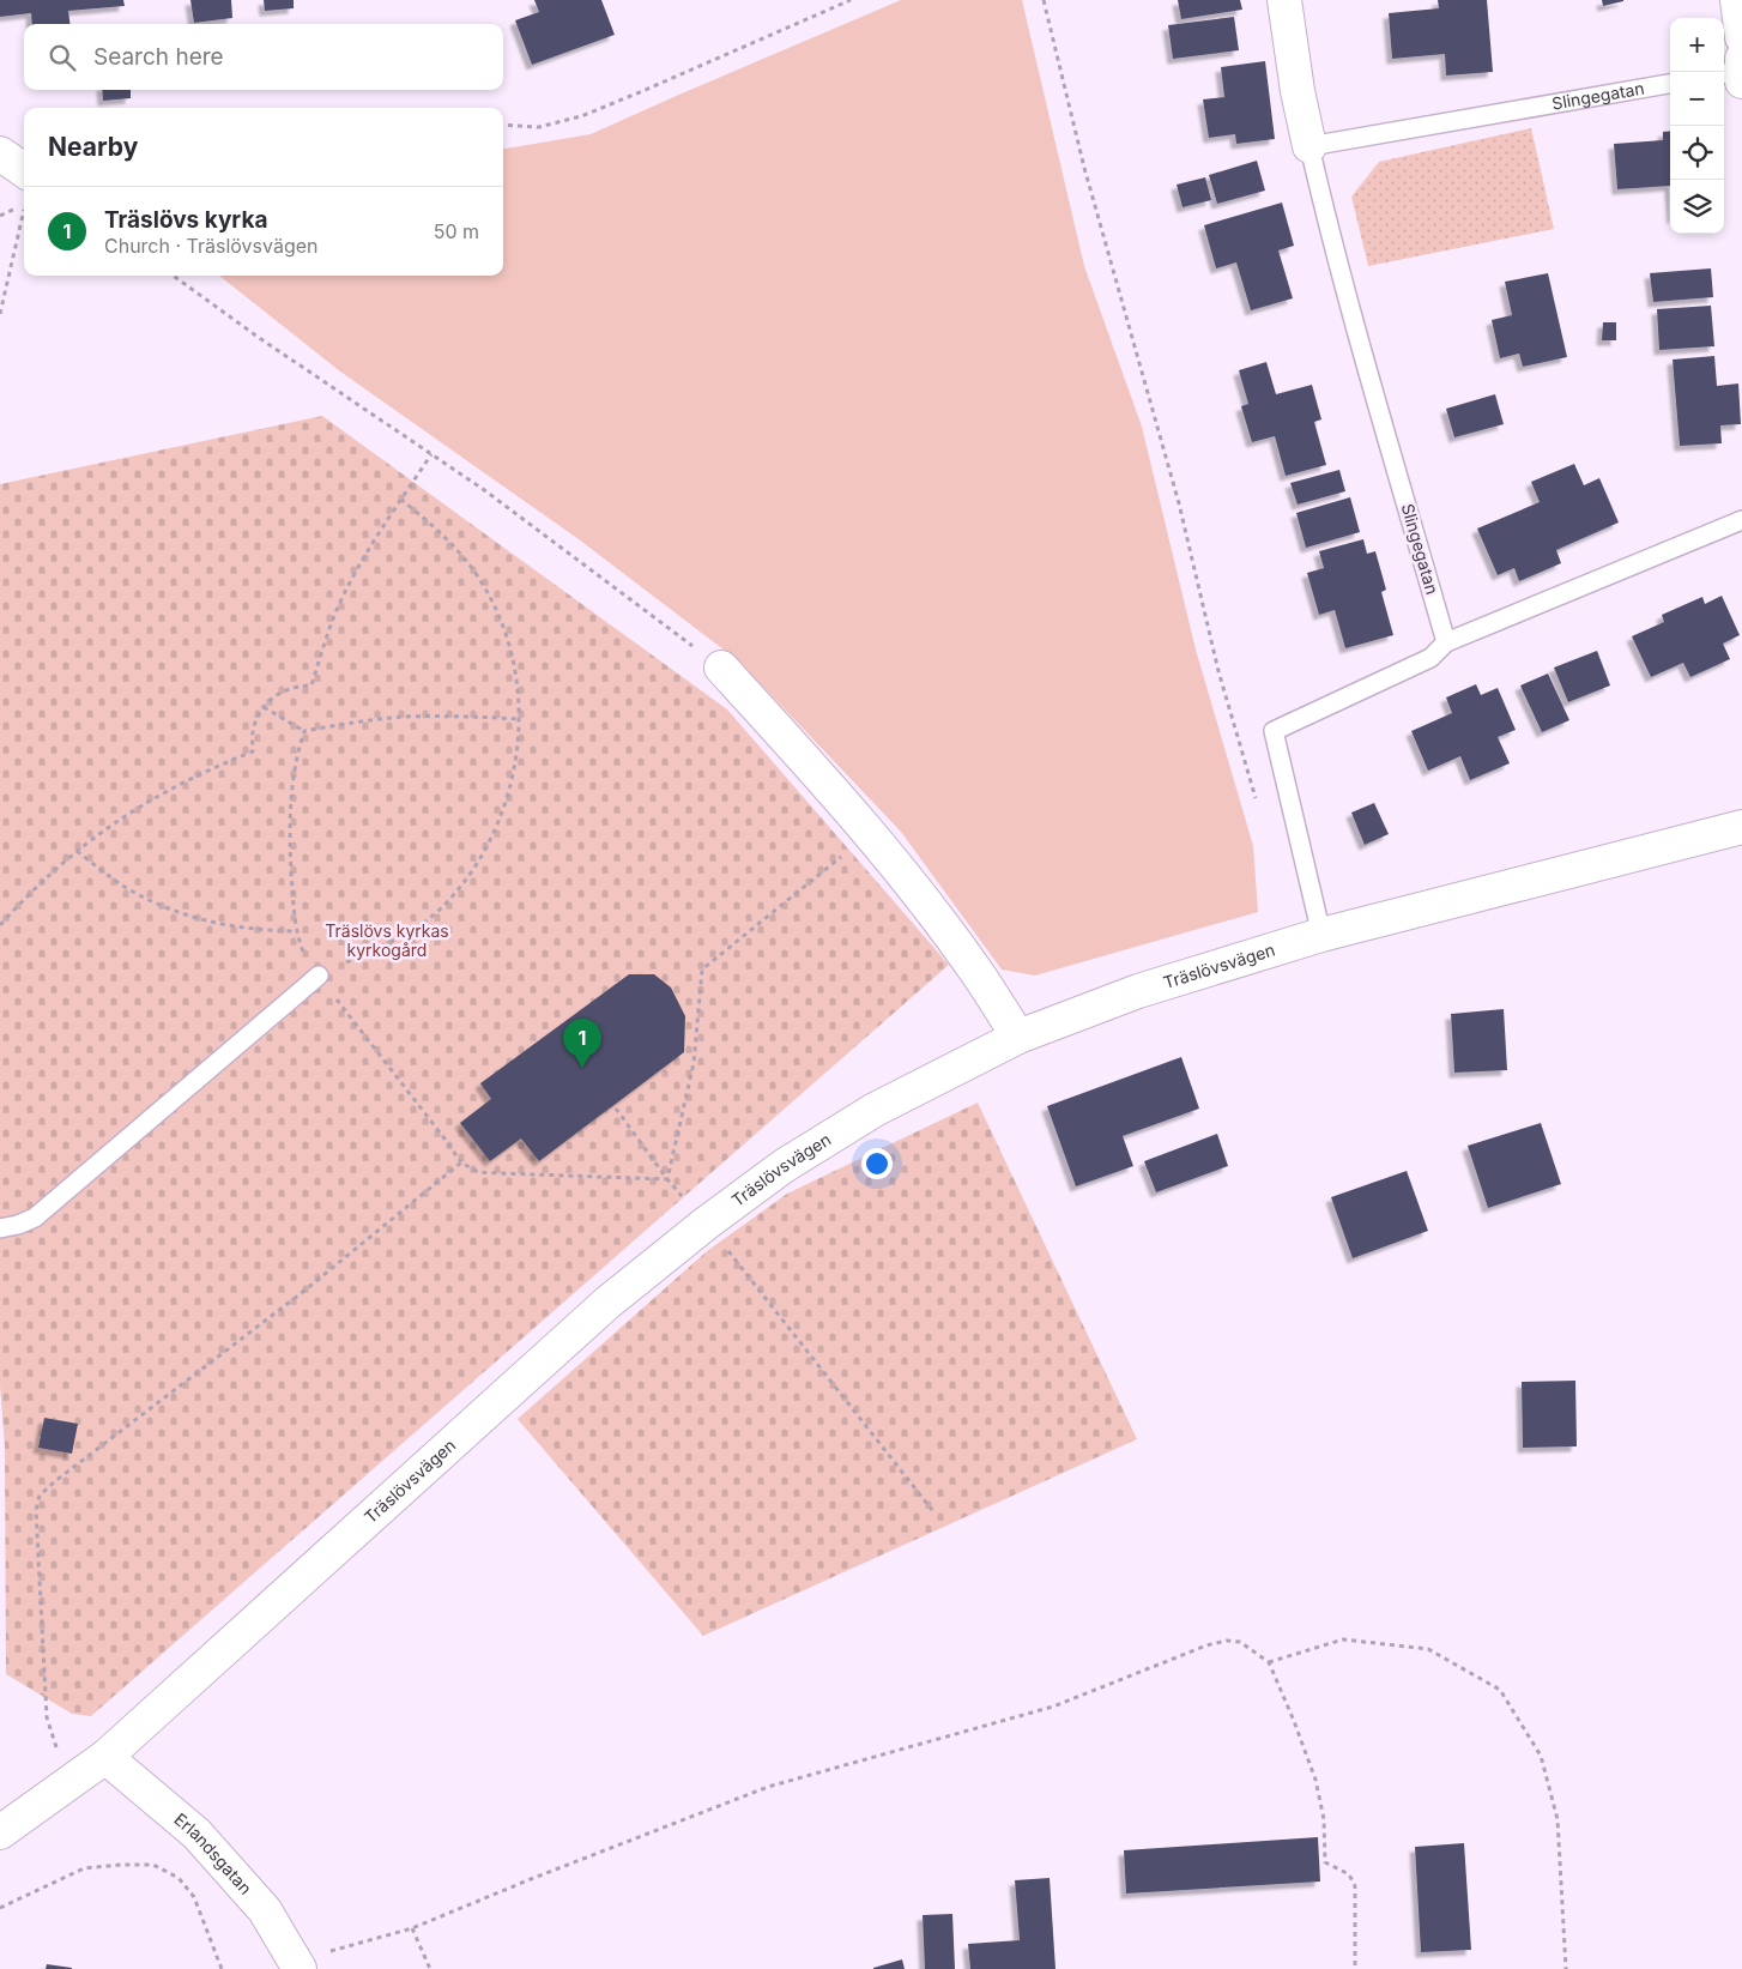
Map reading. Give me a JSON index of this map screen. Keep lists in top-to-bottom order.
{
  "streets": {
    "street": ["Slingegatan", "Träslövsvägen", "Erlandsgatan"]
  },
  "crossings": [
    ["Träslövsvägen", "Erlandsgatan"]
  ],
  "parks": ["Träslövs kyrkas kyrkogård"],
  "page": {
    "map_buttons": ["+", "−"],
    "search": "Search here",
    "heading": "Nearby",
    "list": [
      {
        "mark": "1",
        "name": "Träslövs kyrka",
        "note": "Church · Träslövsvägen",
        "value": "50 m"
      }
    ],
    "pins": "1"
  }
}
